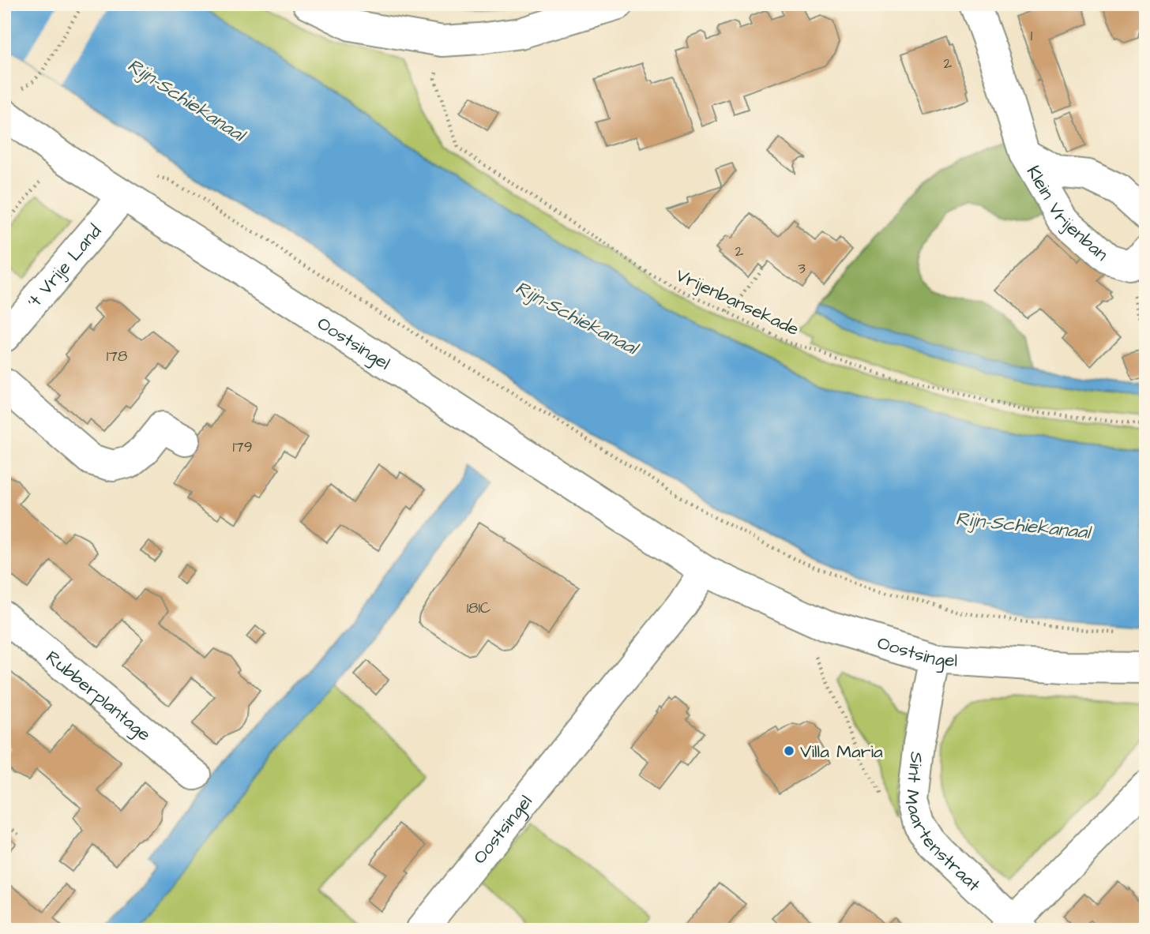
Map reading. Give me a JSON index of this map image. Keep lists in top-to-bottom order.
{
  "streets": {
    "street": [
      "Klein Vrijenban",
      "'t Vrije Land",
      "Oostsingel",
      "Rubberplantage",
      "Sint Maartenstraat"
    ],
    "path": ["Vrijenbansekade"]
  },
  "crossings": [
    ["'t Vrije Land", "Oostsingel"],
    ["Oostsingel", "Sint Maartenstraat"]
  ],
  "water": ["Rijn-Schiekanaal"],
  "places": ["Villa Maria"],
  "house_numbers": [
    "1",
    "2",
    "2",
    "3",
    "178",
    "179",
    "181C"
  ]
}
